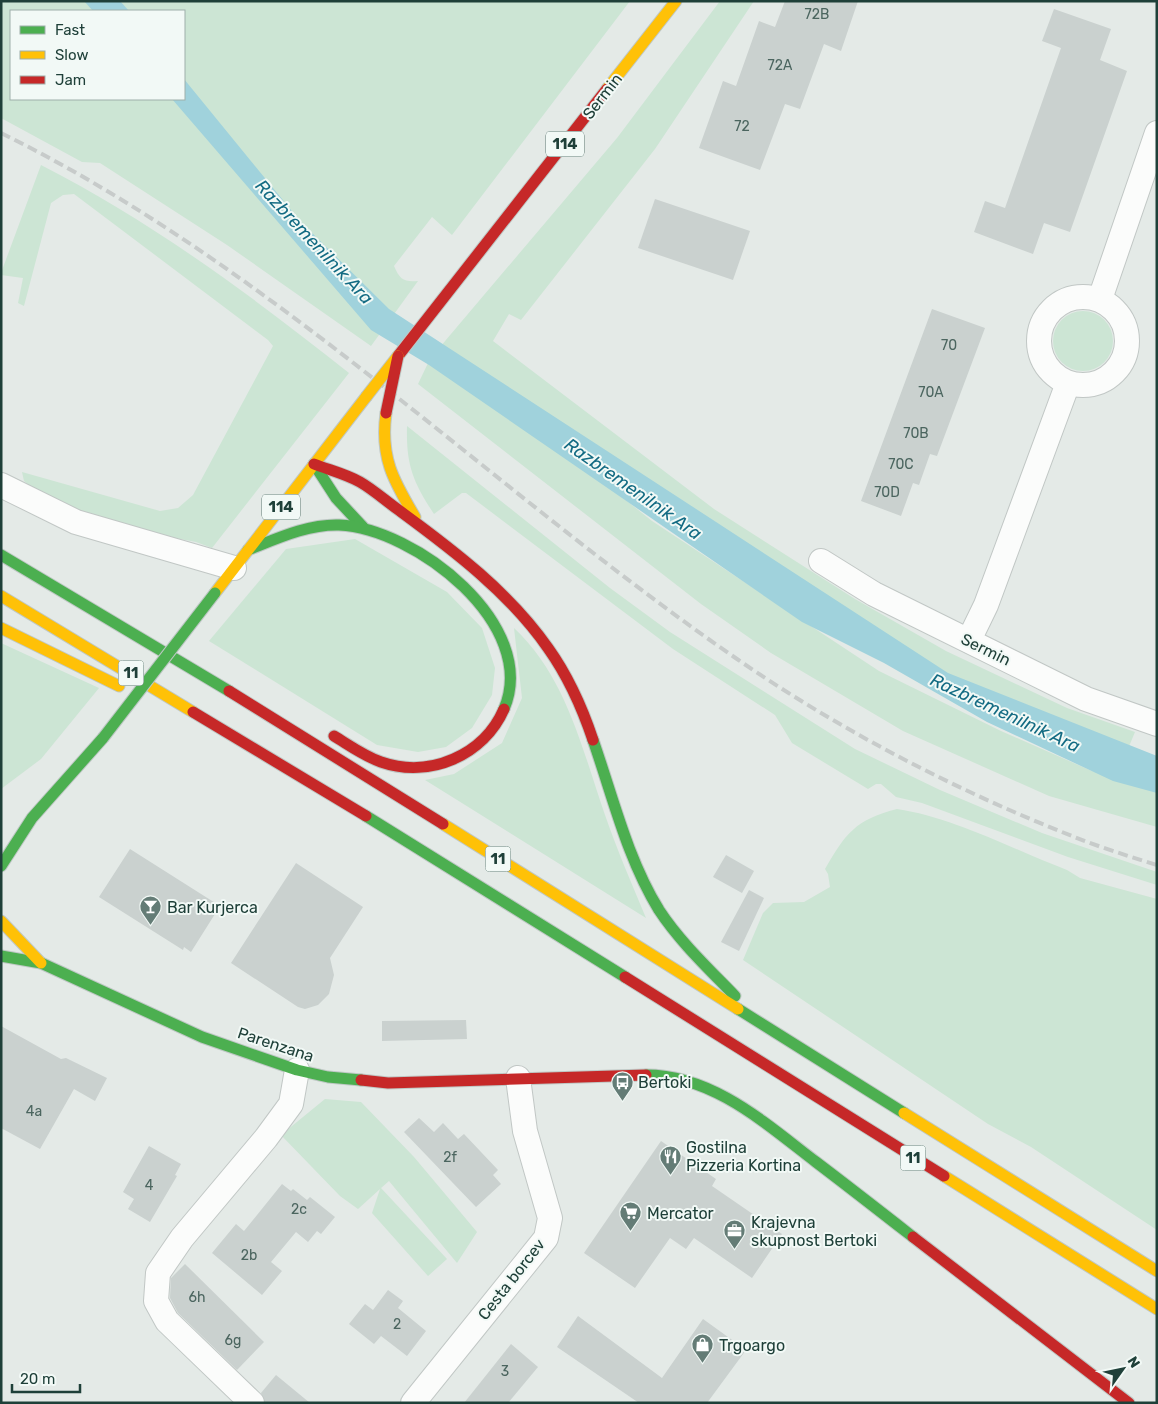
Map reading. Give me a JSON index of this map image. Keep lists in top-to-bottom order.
{
  "streets": {
    "main road": [
      "Sermin",
      "114",
      "11",
      "Parenzana"
    ],
    "street": ["Cesta borcev"]
  },
  "crossings": [
    ["Sermin", "114"],
    ["Parenzana", "Cesta borcev"]
  ],
  "water": ["Razbremenilnik Ara"],
  "places": {
    "bar": ["Bar Kurjerca"],
    "bus stop": ["Bertoki"],
    "restaurant": ["Gostilna Pizzeria Kortina"],
    "supermarket": ["Mercator"],
    "office": ["Krajevna skupnost Bertoki"],
    "shop": ["Trgoargo"]
  },
  "house_numbers": [
    "72B",
    "72A",
    "72",
    "70",
    "70A",
    "70B",
    "70C",
    "70D",
    "4a",
    "2f",
    "4",
    "2c",
    "2b",
    "6h",
    "2",
    "6g",
    "3"
  ],
  "legend": ["Fast", "Slow", "Jam"],
  "scale_bar": "20 m",
  "north": "top right"
}
